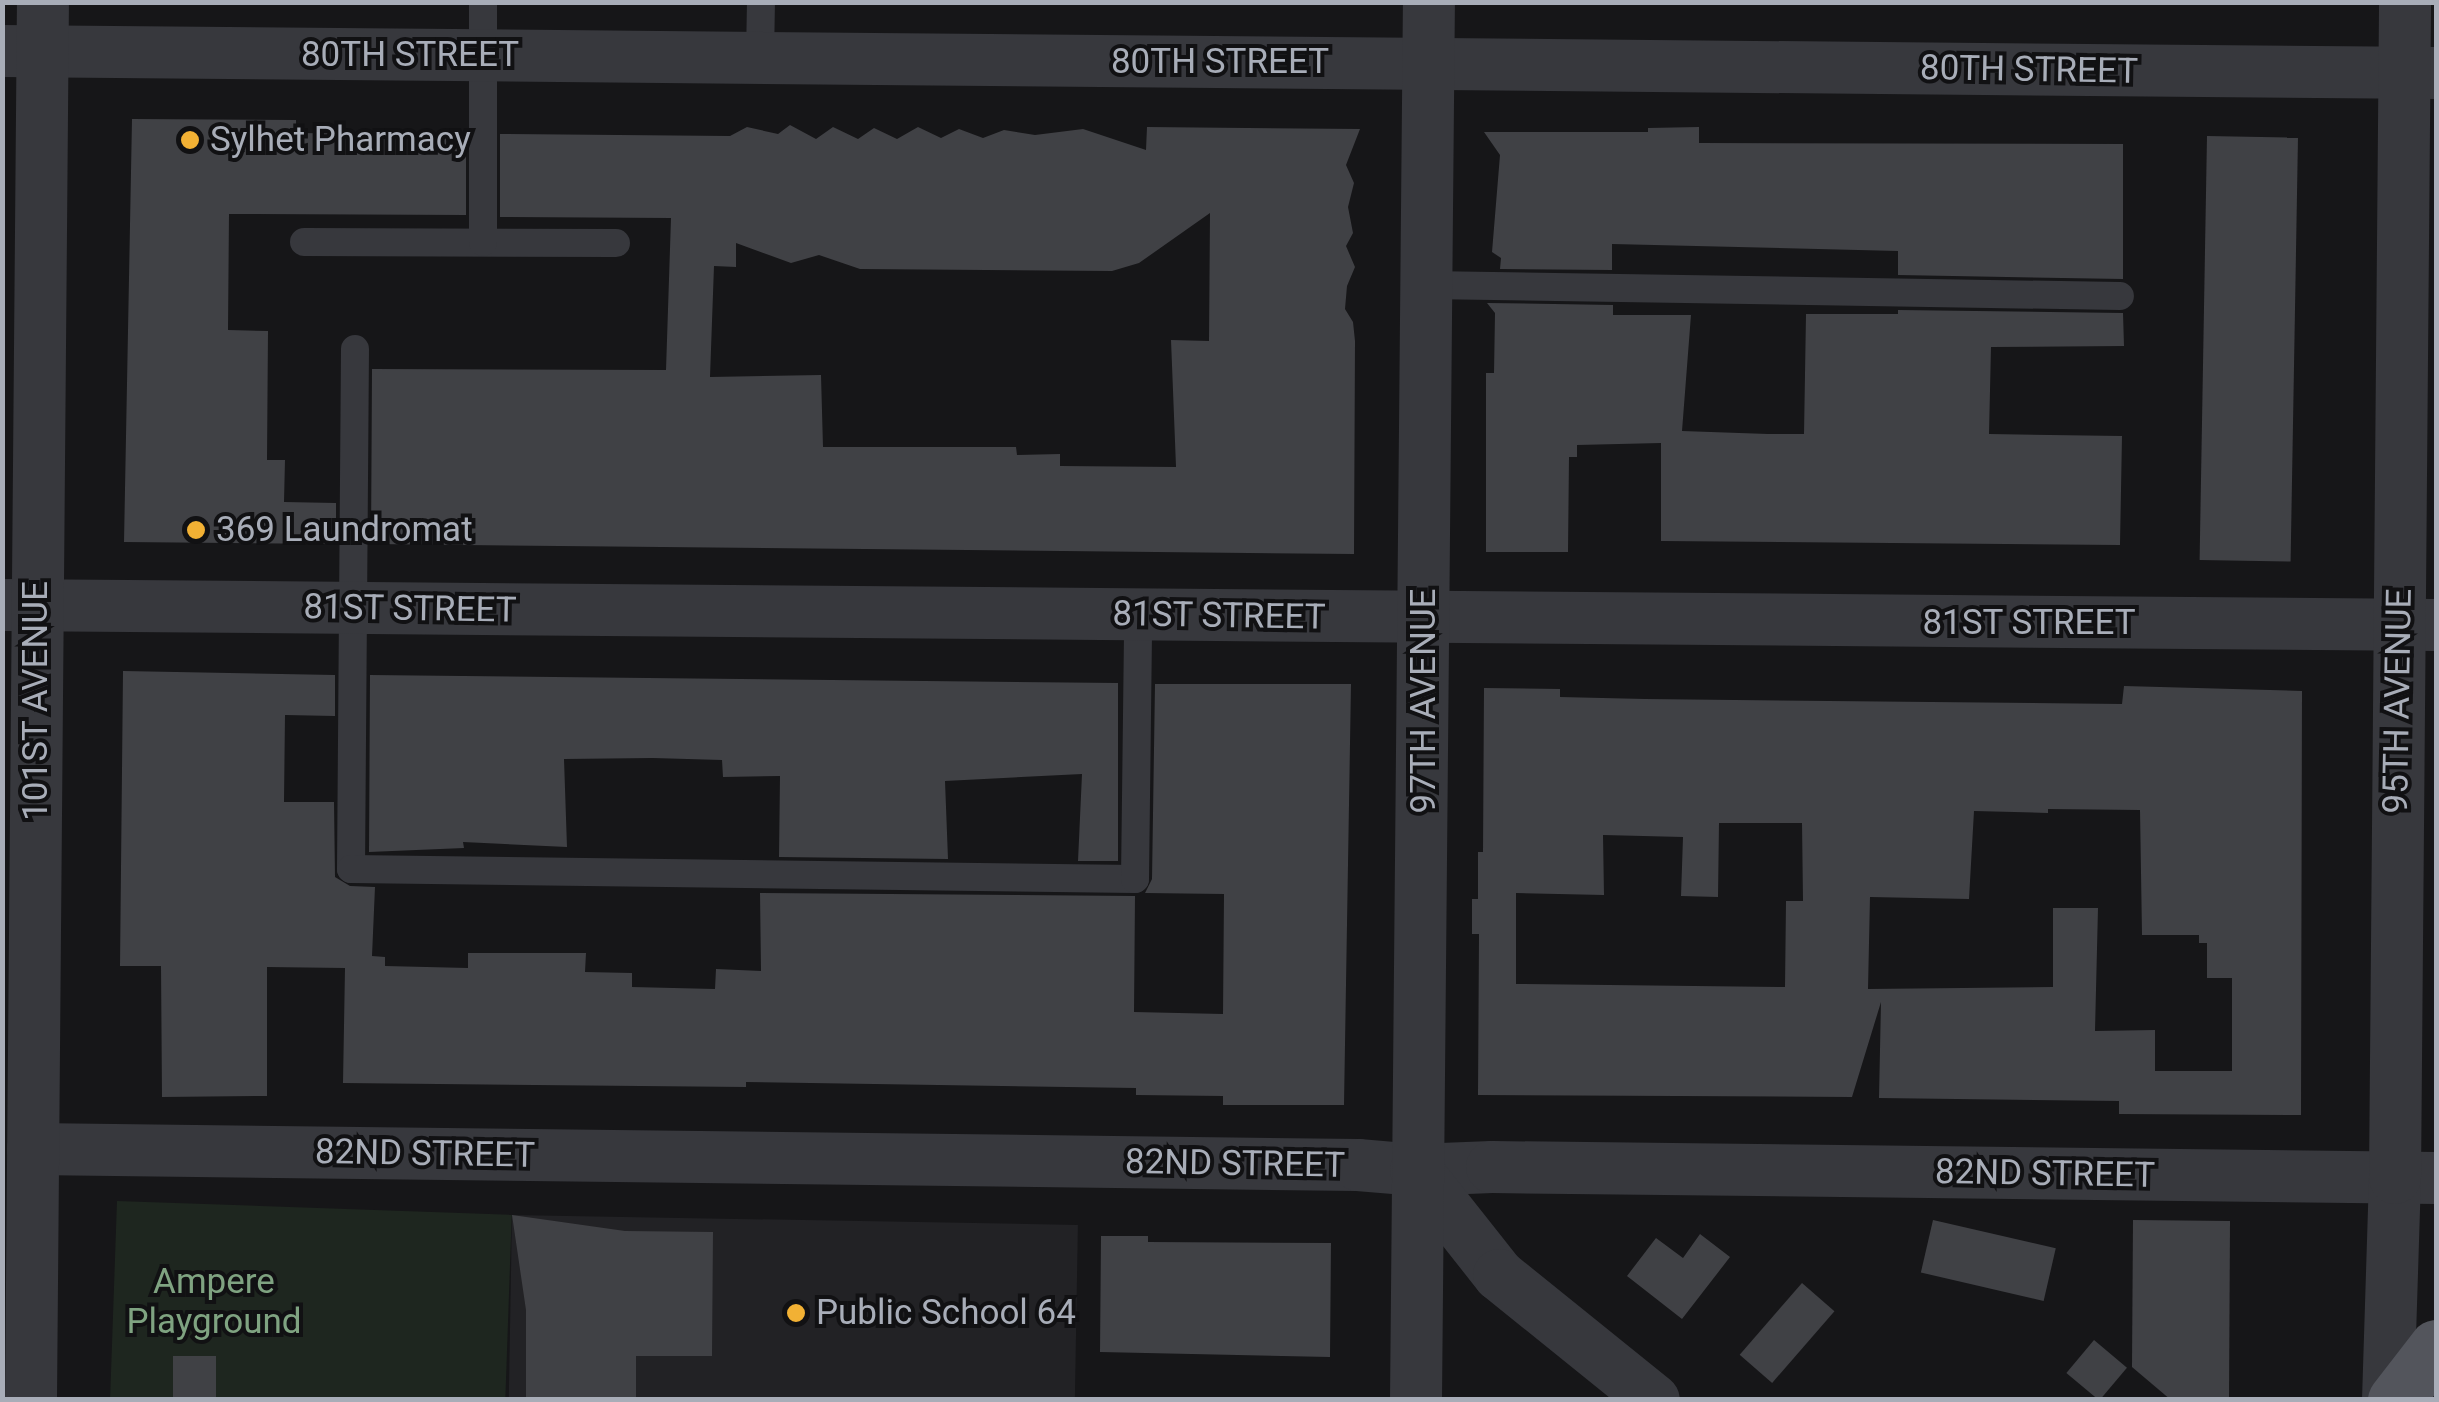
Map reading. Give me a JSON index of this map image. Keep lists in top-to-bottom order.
{
  "streets": {
    "street": [
      "80TH STREET",
      "81ST STREET",
      "101ST AVENUE",
      "97TH AVENUE",
      "95TH AVENUE",
      "82ND STREET"
    ]
  },
  "crossings": [
    ["80TH STREET", "101ST AVENUE"],
    ["80TH STREET", "97TH AVENUE"],
    ["80TH STREET", "95TH AVENUE"],
    ["81ST STREET", "101ST AVENUE"],
    ["81ST STREET", "97TH AVENUE"],
    ["81ST STREET", "95TH AVENUE"],
    ["101ST AVENUE", "82ND STREET"],
    ["97TH AVENUE", "82ND STREET"],
    ["95TH AVENUE", "82ND STREET"]
  ],
  "parks": ["Ampere Playground"],
  "places": ["Sylhet Pharmacy", "369 Laundromat", "Public School 64"]
}
